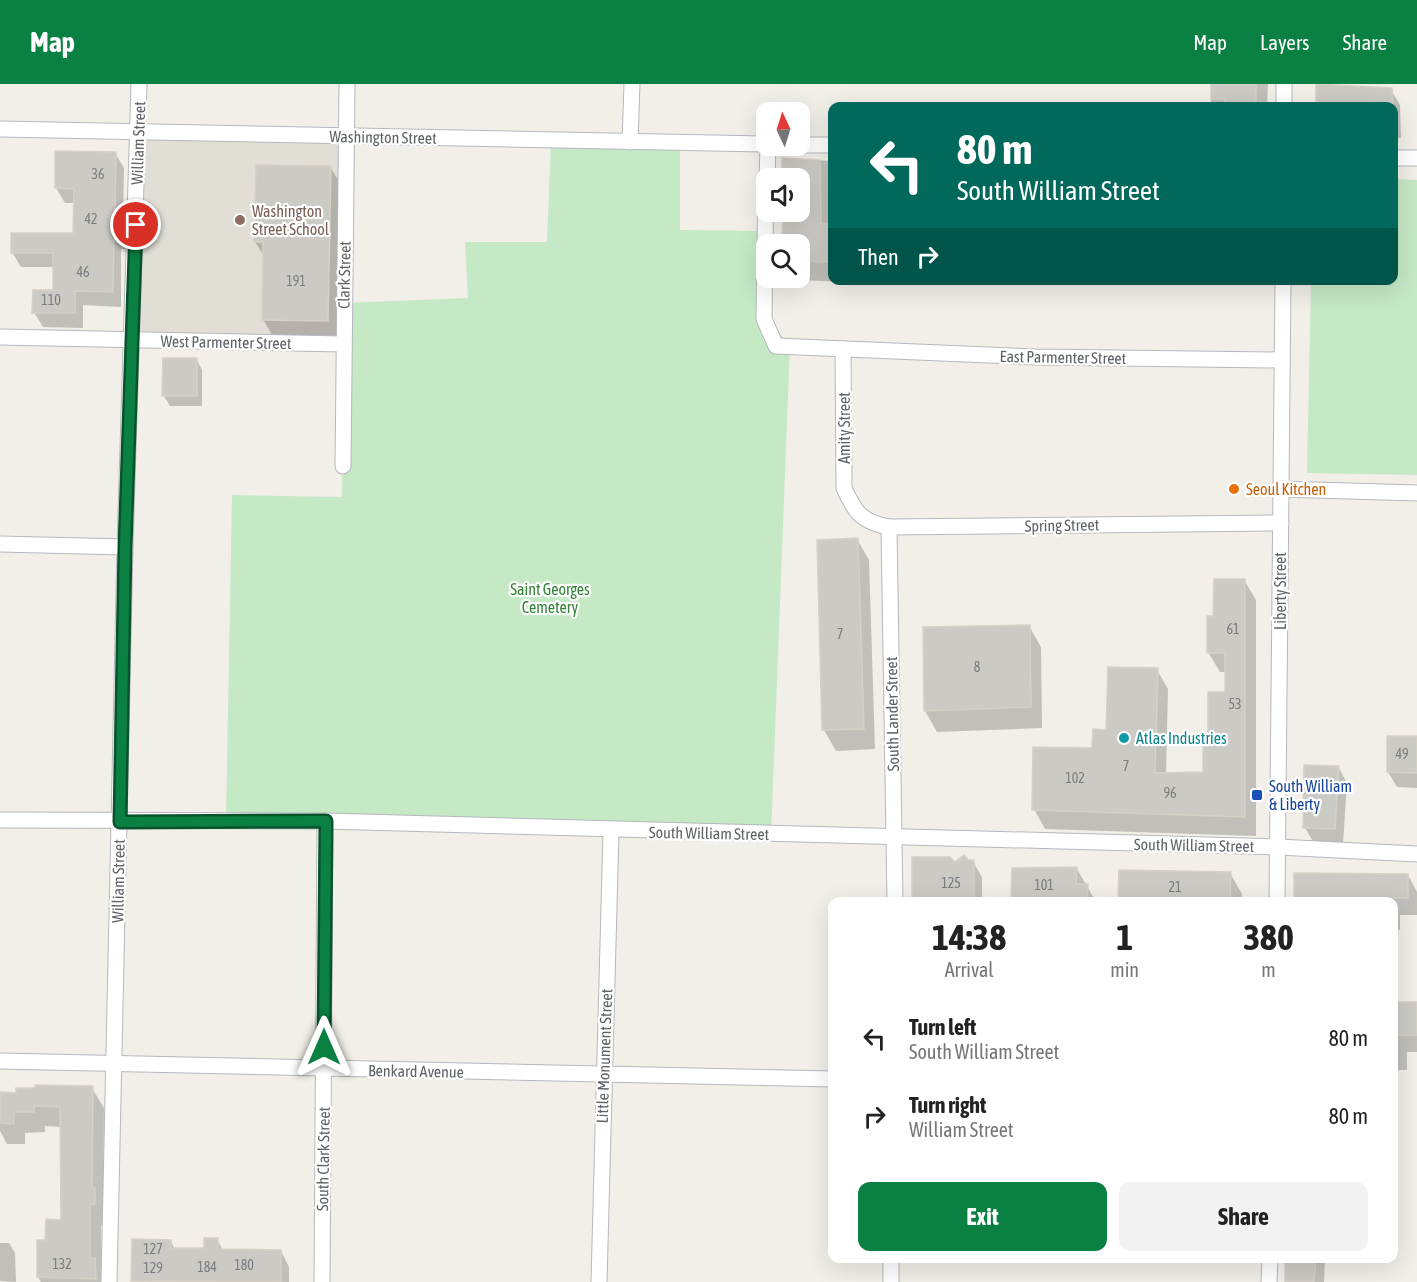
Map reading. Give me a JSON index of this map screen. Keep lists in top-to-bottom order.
{
  "streets": {
    "street": [
      "Washington Street",
      "William Street",
      "Clark Street",
      "West Parmenter Street",
      "East Parmenter Street",
      "Amity Street",
      "Spring Street",
      "Liberty Street",
      "South Lander Street",
      "South William Street",
      "Little Monument Street",
      "Benkard Avenue",
      "South Clark Street"
    ]
  },
  "crossings": [
    ["Washington Street", "William Street"],
    ["Washington Street", "Clark Street"],
    ["William Street", "West Parmenter Street"],
    ["William Street", "South William Street"],
    ["William Street", "Benkard Avenue"],
    ["Clark Street", "West Parmenter Street"],
    ["East Parmenter Street", "Amity Street"],
    ["East Parmenter Street", "Liberty Street"],
    ["Amity Street", "Spring Street"],
    ["Spring Street", "Liberty Street"],
    ["Spring Street", "South Lander Street"],
    ["Liberty Street", "South William Street"],
    ["South Lander Street", "South William Street"],
    ["South William Street", "Little Monument Street"],
    ["South William Street", "South Clark Street"],
    ["Little Monument Street", "Benkard Avenue"],
    ["Benkard Avenue", "South Clark Street"]
  ],
  "parks": ["Saint Georges Cemetery"],
  "places": {
    "other": ["Washington Street School", "Seoul Kitchen", "Atlas Industries"],
    "transit": ["South William & Liberty"]
  },
  "house_numbers": [
    "36",
    "42",
    "46",
    "191",
    "110",
    "61",
    "7",
    "8",
    "53",
    "49",
    "7",
    "102",
    "96",
    "125",
    "101",
    "21",
    "127",
    "132",
    "180",
    "184",
    "129"
  ],
  "north": "top",
  "page": {
    "header": "Map",
    "nav": ["Map", "Layers", "Share"],
    "turn": ["80 m", "South William Street"],
    "then": "Then",
    "eta": [
      "14:38",
      "Arrival",
      "1",
      "min",
      "380",
      "m"
    ],
    "list": [
      {
        "name": "Turn left",
        "note": "South William Street",
        "value": "80 m"
      },
      {
        "name": "Turn right",
        "note": "William Street",
        "value": "80 m"
      }
    ],
    "buttons": ["Exit", "Share"]
  }
}
